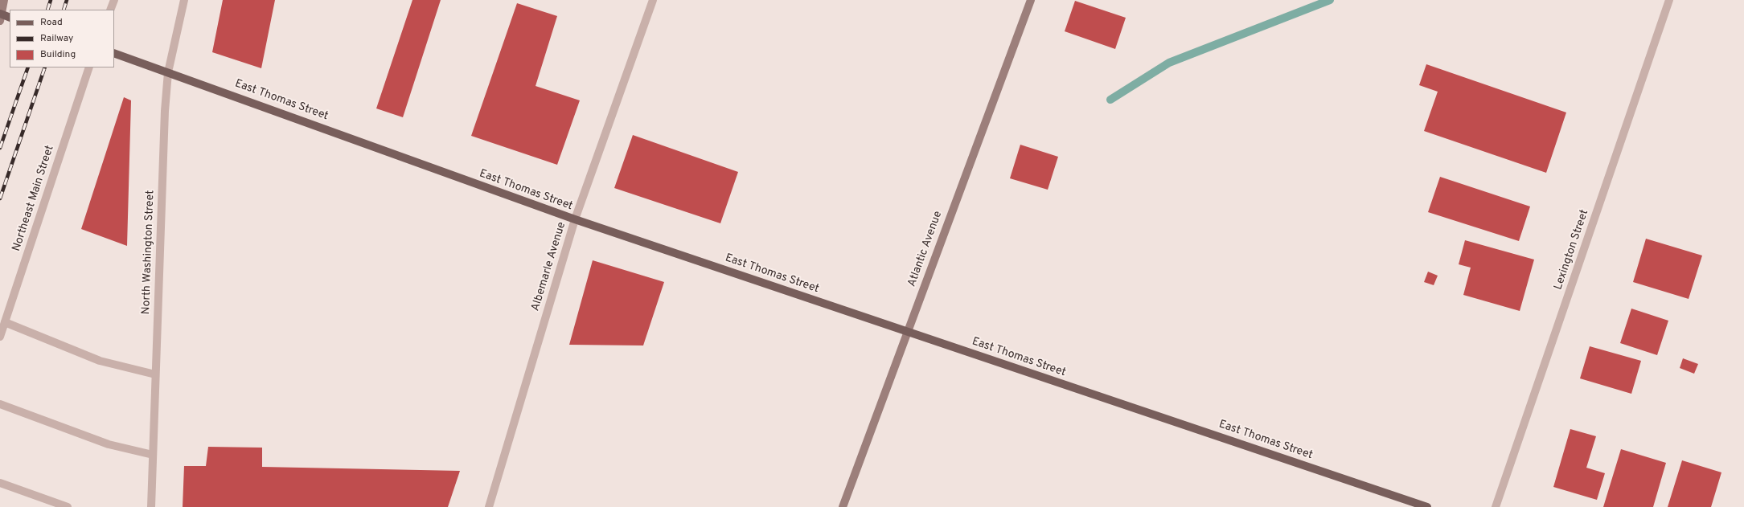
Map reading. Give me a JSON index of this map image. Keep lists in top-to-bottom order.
{
  "streets": {
    "main road": ["East Thomas Street", "Atlantic Avenue"],
    "street": [
      "Northeast Main Street",
      "Lexington Street",
      "North Washington Street",
      "Albemarle Avenue"
    ]
  },
  "crossings": [
    ["East Thomas Street", "Atlantic Avenue"],
    ["East Thomas Street", "North Washington Street"],
    ["East Thomas Street", "Albemarle Avenue"]
  ],
  "legend": ["Road", "Railway", "Building"]
}
